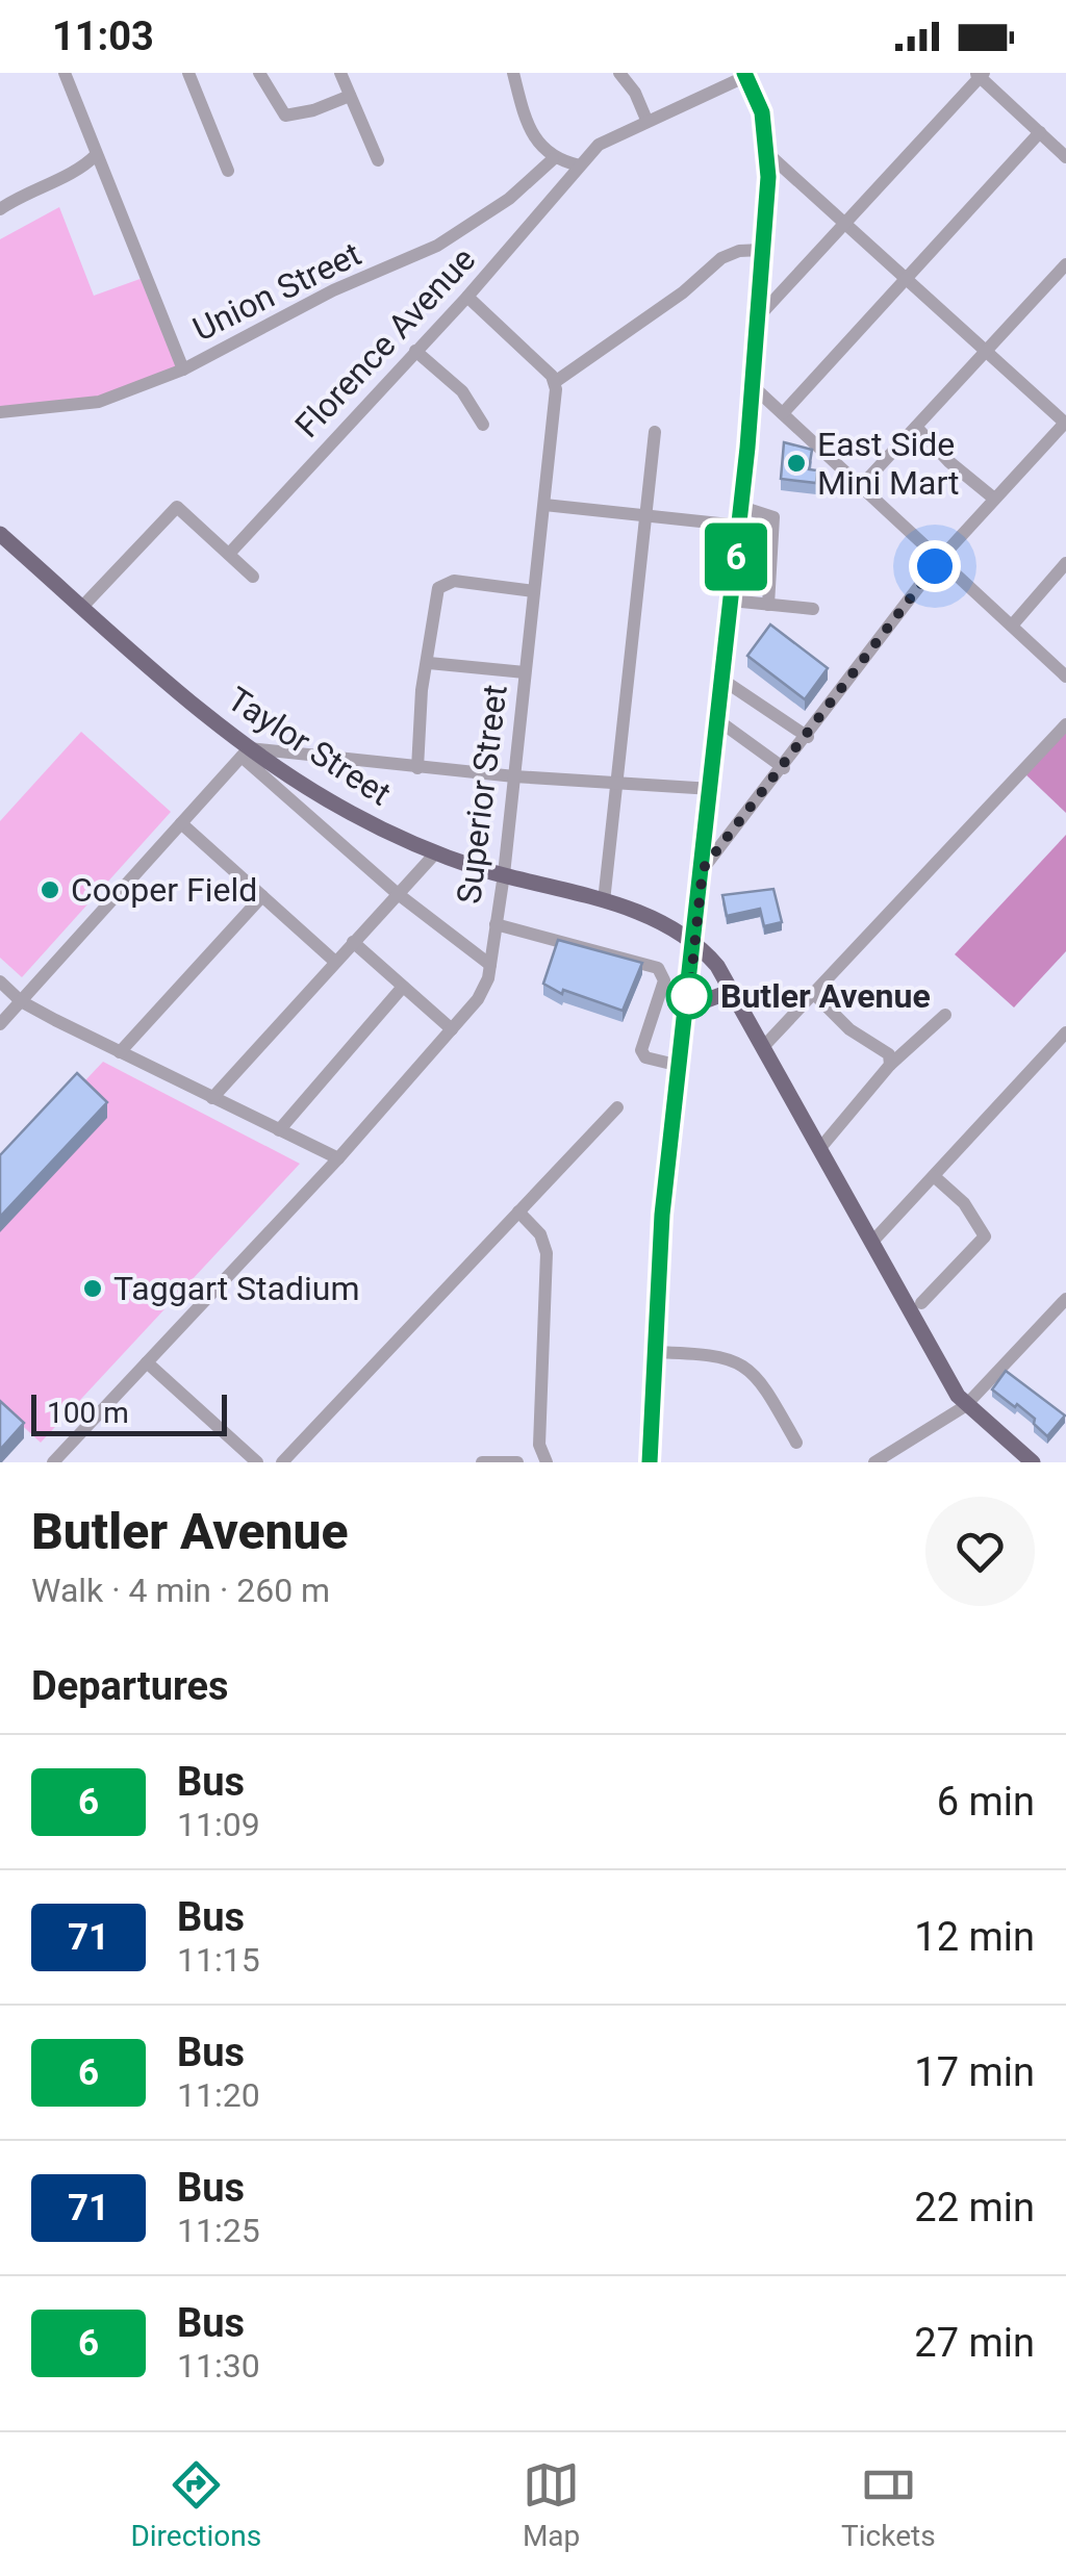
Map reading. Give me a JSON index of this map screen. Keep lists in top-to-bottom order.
{
  "streets": {
    "main road": ["Taylor Street"],
    "street": ["Union Street", "Florence Avenue", "Superior Street"]
  },
  "crossings": [
    ["Taylor Street", "Superior Street"]
  ],
  "places": [
    "East Side Mini Mart",
    "Cooper Field",
    "Butler Avenue",
    "Taggart Stadium"
  ],
  "lines": ["bus line 6"],
  "scale_bar": "100 m",
  "page": {
    "status": "11:03",
    "on_map": "6",
    "scale": "100 m",
    "heading": [
      ["Butler Avenue", "Walk · 4 min · 260 m"],
      "Departures"
    ],
    "list": [
      {
        "mark": "6",
        "name": "Bus",
        "note": "11:09",
        "value": "6 min"
      },
      {
        "mark": "71",
        "name": "Bus",
        "note": "11:15",
        "value": "12 min"
      },
      {
        "mark": "6",
        "name": "Bus",
        "note": "11:20",
        "value": "17 min"
      },
      {
        "mark": "71",
        "name": "Bus",
        "note": "11:25",
        "value": "22 min"
      },
      {
        "mark": "6",
        "name": "Bus",
        "note": "11:30",
        "value": "27 min"
      }
    ],
    "tabs": ["Directions", "Map", "Tickets"]
  }
}
